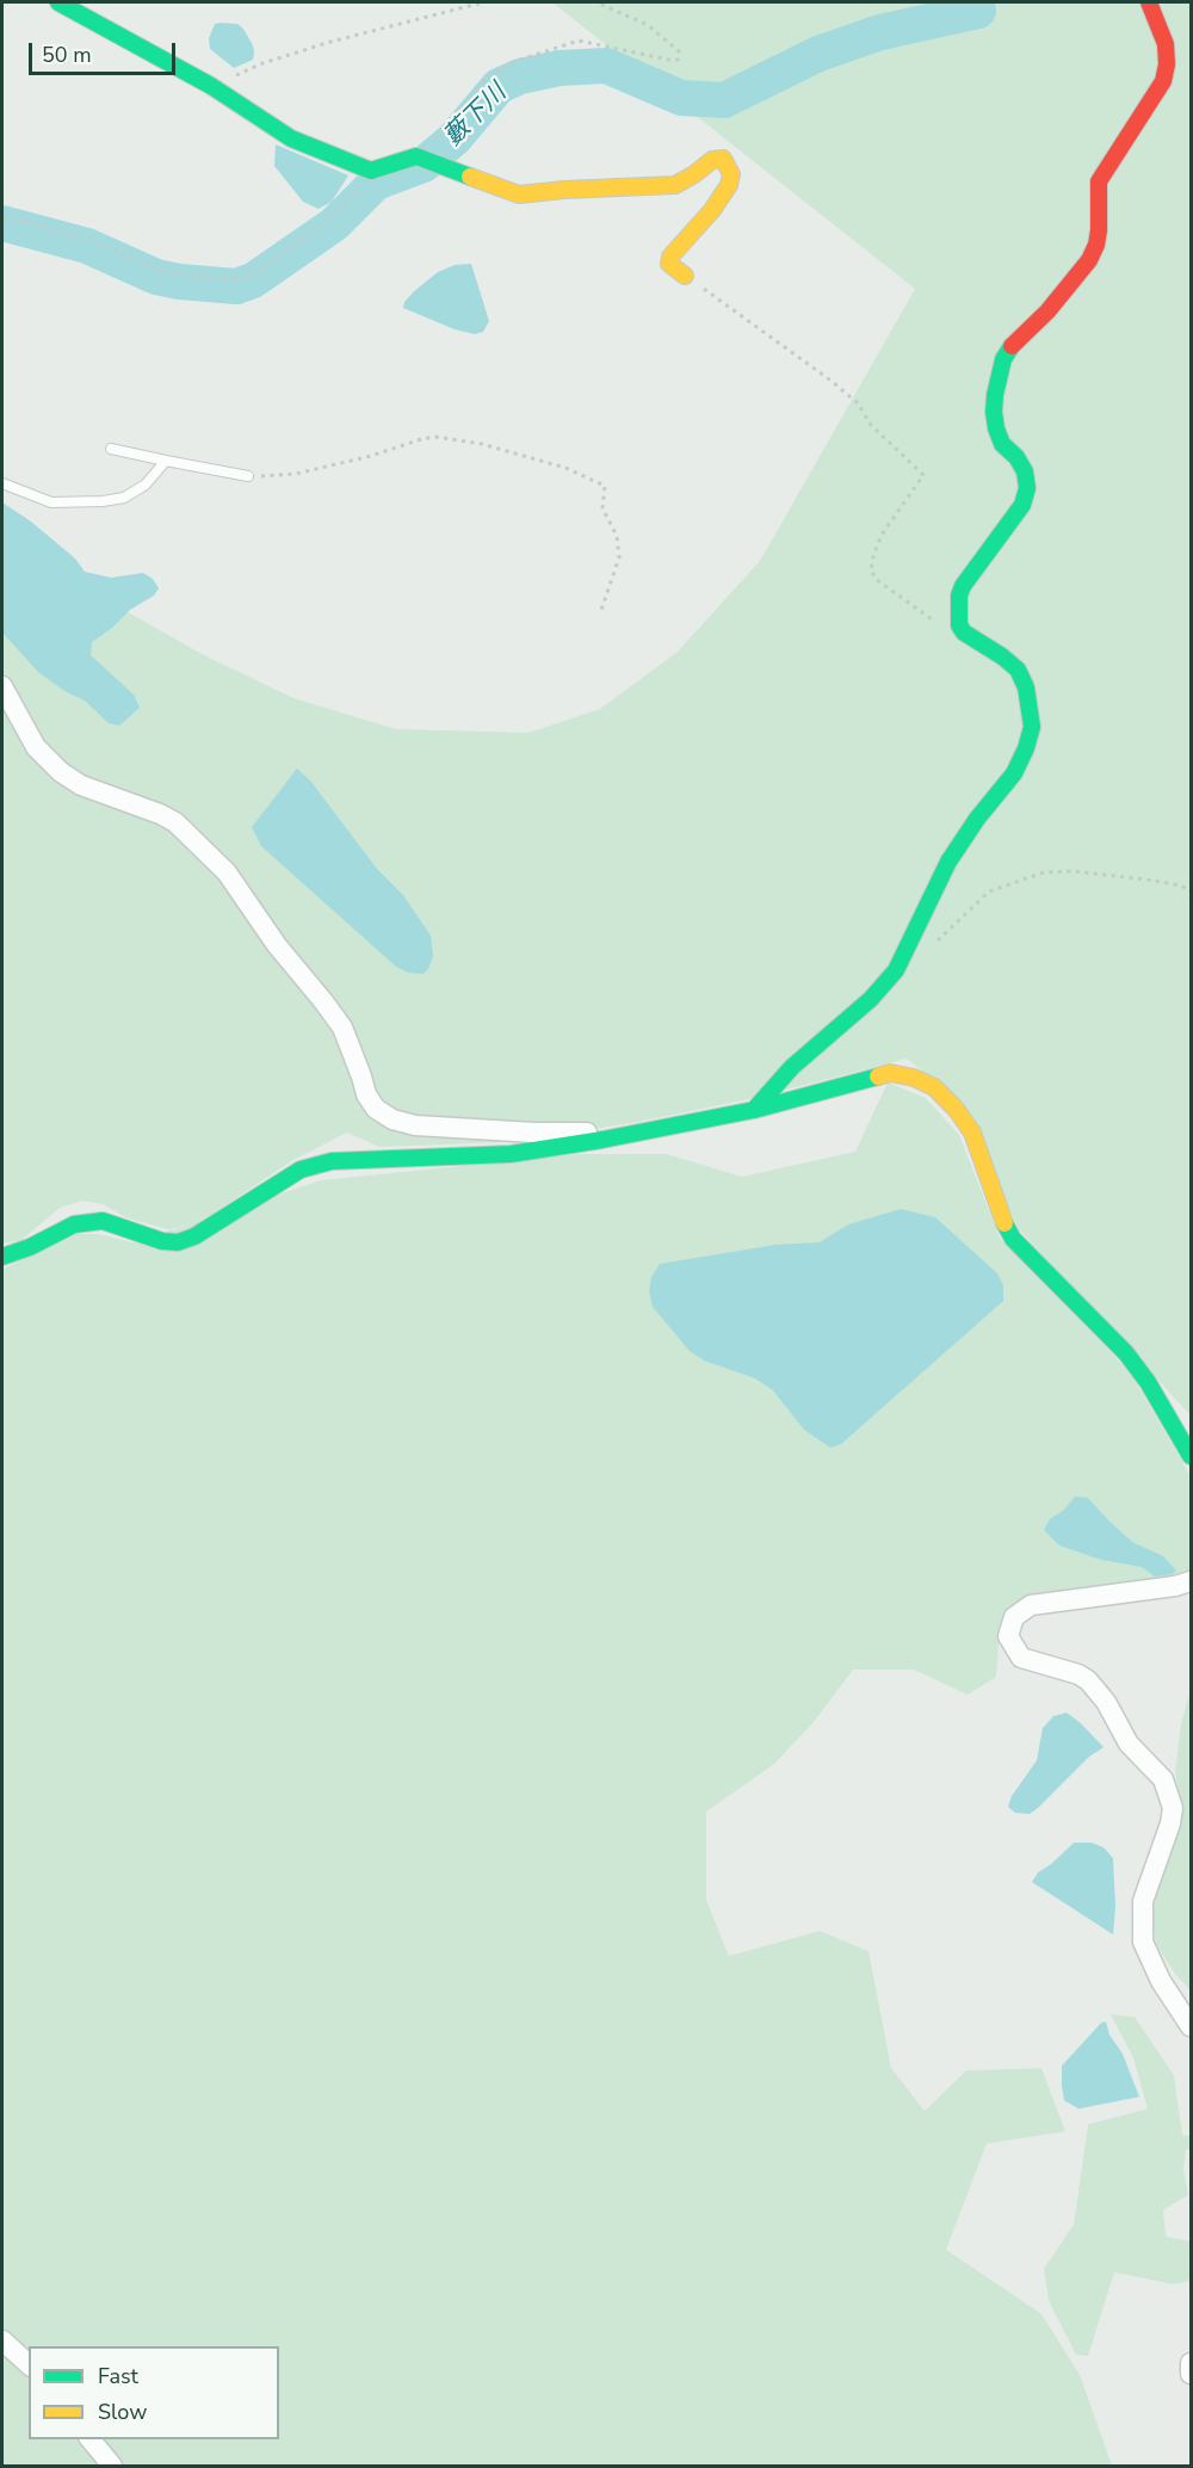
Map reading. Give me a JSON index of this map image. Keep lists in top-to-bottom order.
{
  "water": ["藪下川"],
  "legend": ["Fast", "Slow"],
  "scale_bar": "50 m"
}
